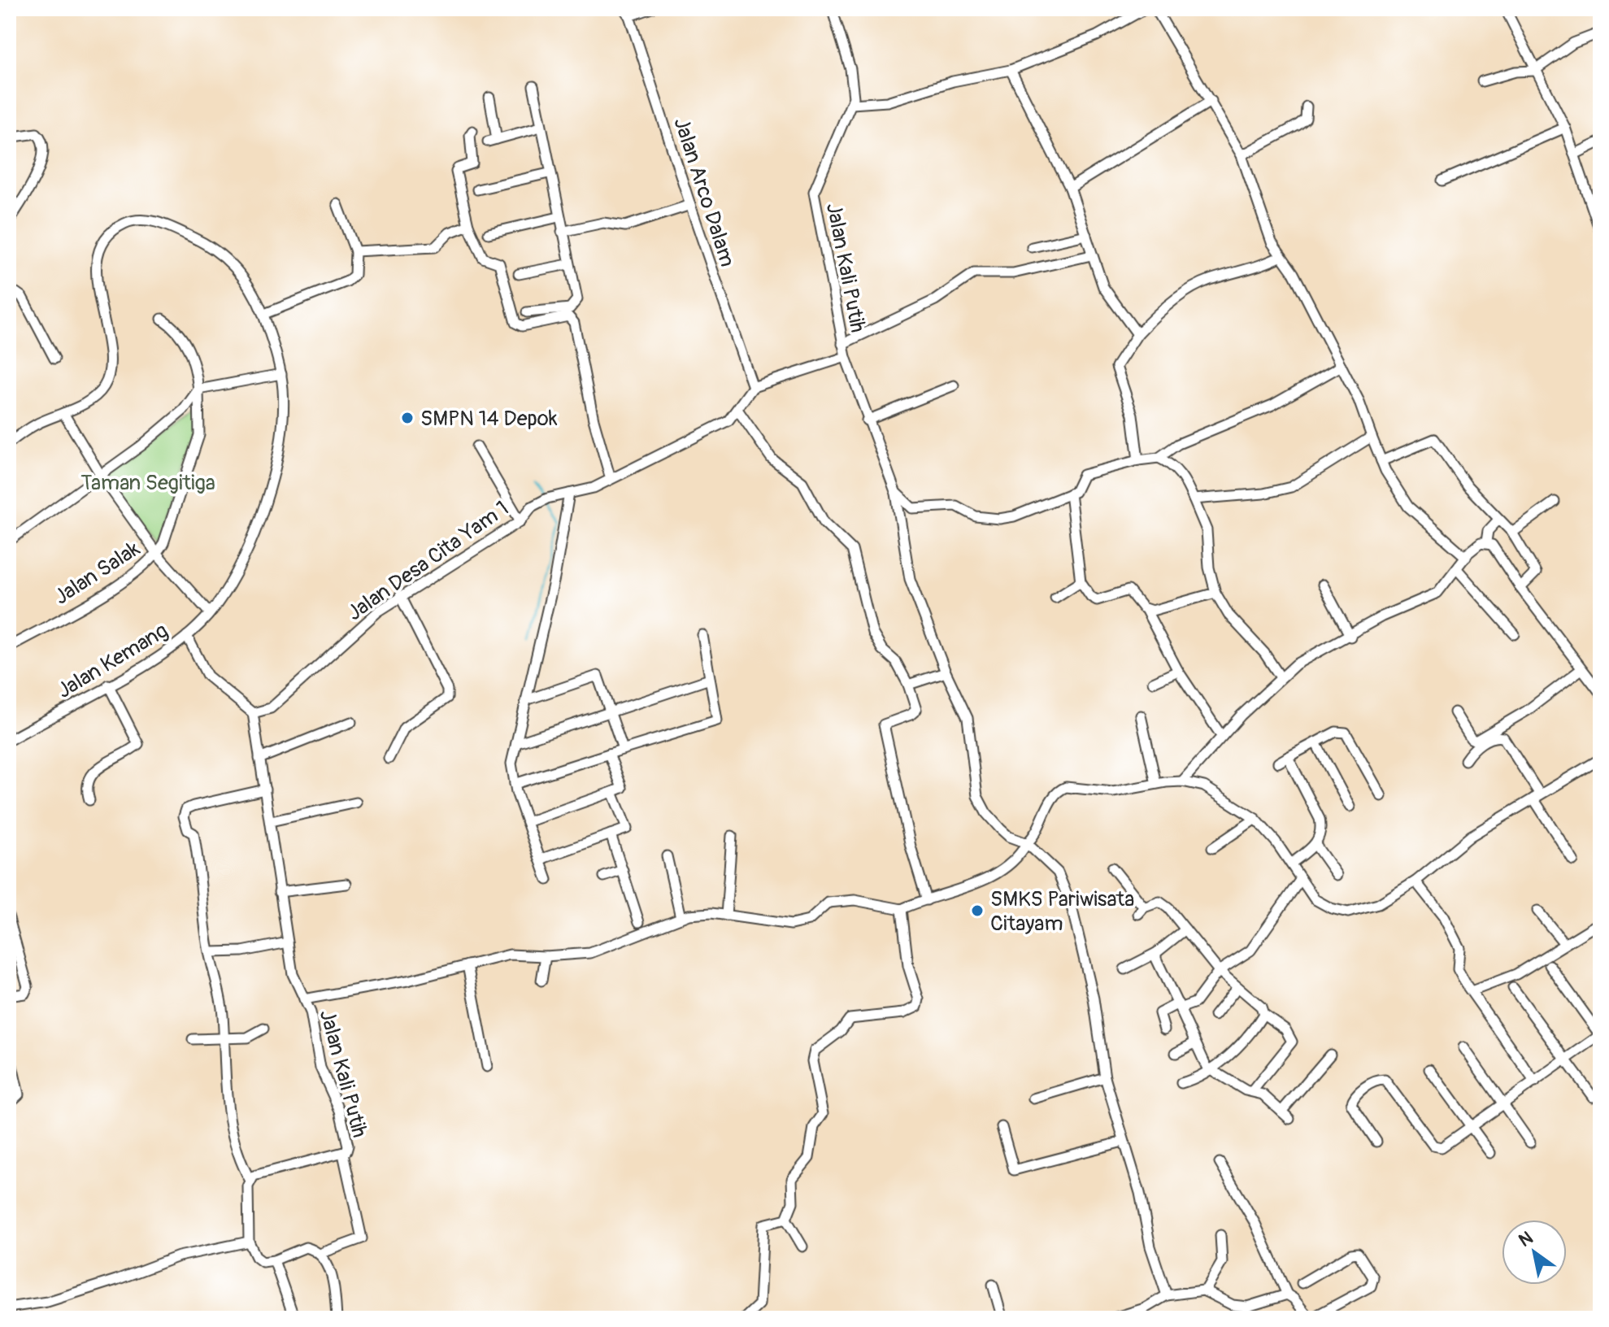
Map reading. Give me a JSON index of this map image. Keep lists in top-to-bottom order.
{
  "streets": {
    "street": [
      "Jalan Arco Dalam",
      "Jalan Kali Putih",
      "Jalan Desa Cita Yam 1",
      "Jalan Salak",
      "Jalan Kemang"
    ]
  },
  "crossings": [
    ["Jalan Kali Putih", "Jalan Desa Cita Yam 1"]
  ],
  "parks": ["Taman Segitiga"],
  "places": ["SMPN 14 Depok", "SMKS Pariwisata Citayam"],
  "north": "top left"
}
